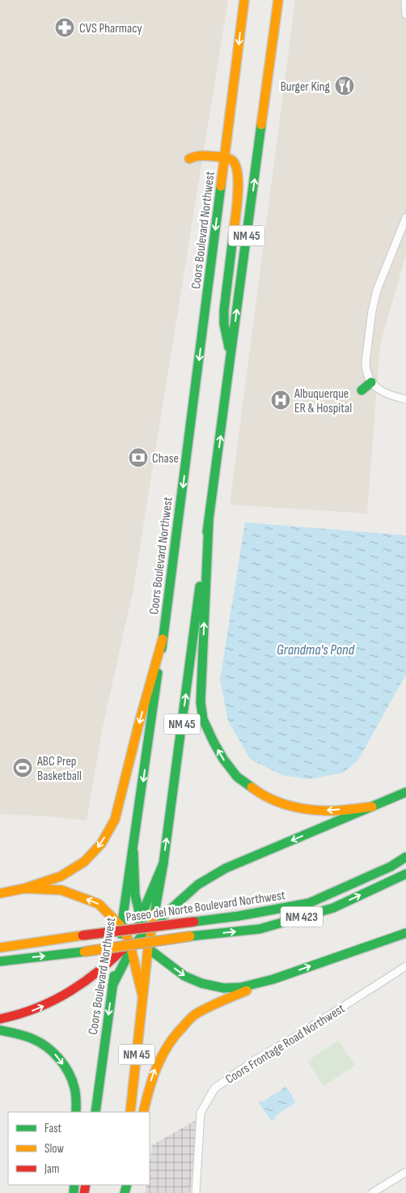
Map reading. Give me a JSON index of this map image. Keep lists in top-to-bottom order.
{
  "streets": {
    "main road": [
      "Coors Boulevard Northwest",
      "NM 45",
      "Paseo del Norte Boulevard Northwest",
      "NM 423"
    ],
    "street": ["Coors Frontage Road Northwest"]
  },
  "water": ["Grandma's Pond"],
  "places": {
    "pharmacy": ["CVS Pharmacy"],
    "restaurant": ["Burger King"],
    "hospital": ["Albuquerque ER & Hospital"],
    "bank": ["Chase"],
    "sports": ["ABC Prep Basketball"]
  },
  "legend": ["Fast", "Slow", "Jam"]
}
